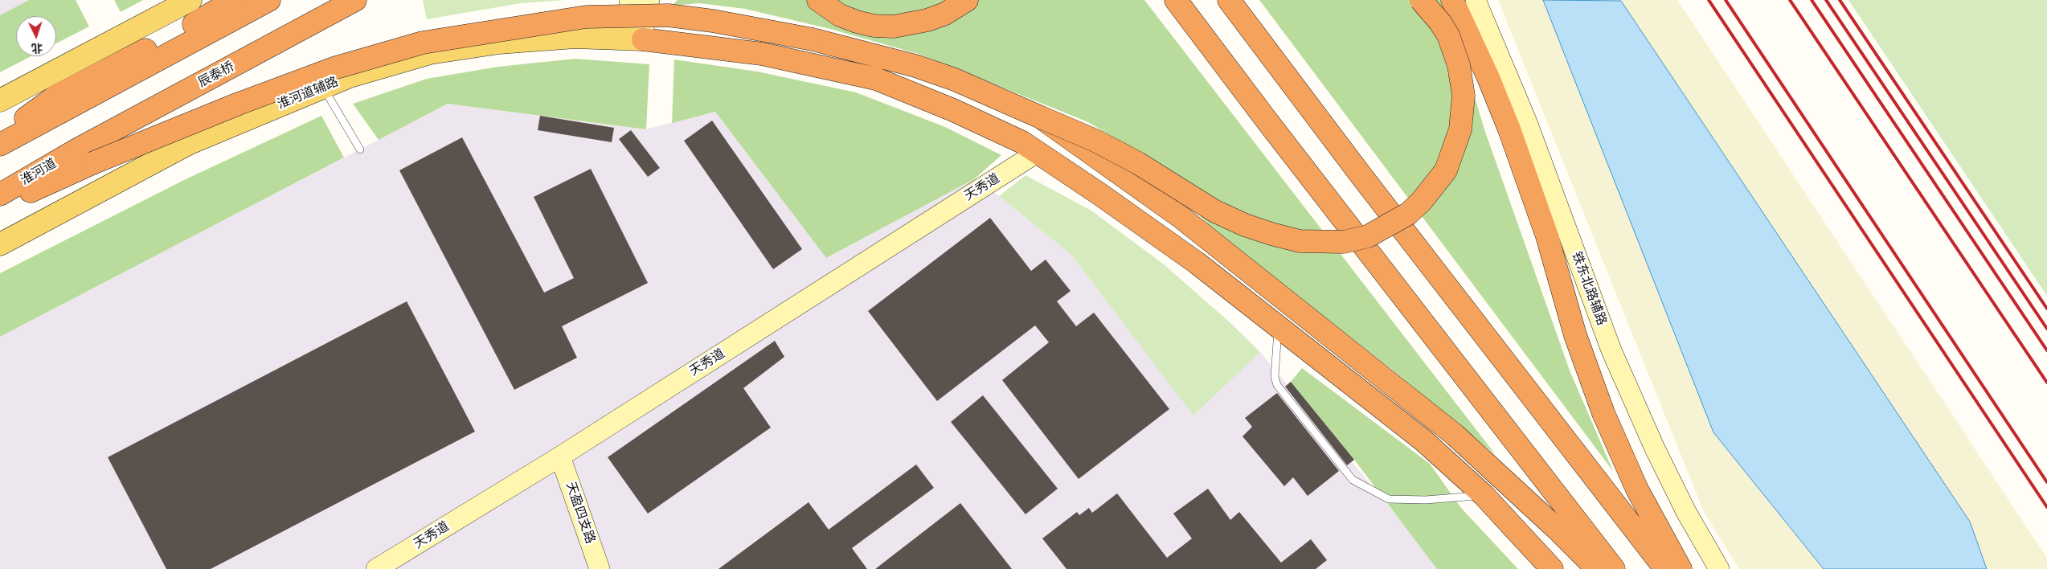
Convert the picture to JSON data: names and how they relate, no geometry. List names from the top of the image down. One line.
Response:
{"streets":{"highway":["辰泰桥","淮河道"],"main road":["淮河道辅路"],"street":["天秀道","铁东北路辅路","天盈四支路"]},"crossings":[["辰泰桥","淮河道"],["天秀道","天盈四支路"]],"north":"bottom"}
